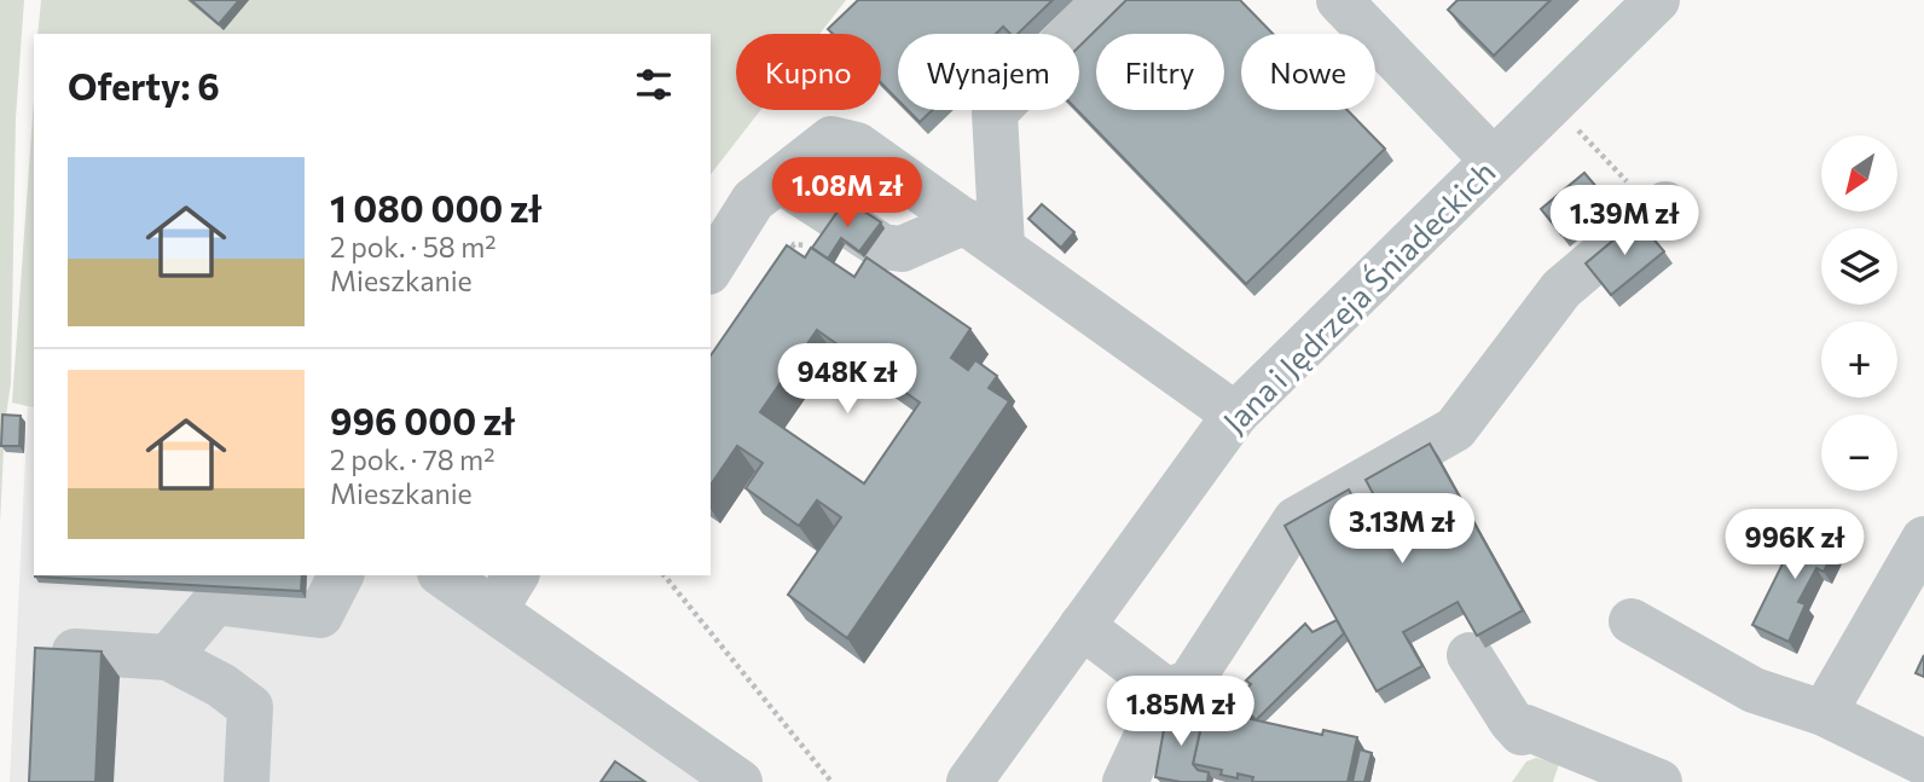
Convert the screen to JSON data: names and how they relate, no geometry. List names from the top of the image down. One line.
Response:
{"streets":{"street":["Jana i Jędrzeja Śniadeckich"]},"north":"bottom left","page":{"chip":["Kupno","Wynajem","Filtry","Nowe"],"heading":"Oferty: 6","map_buttons":["+","−"],"list":[{"name":"1 080 000 zł","note":"2 pok. · 58 m² · Mieszkanie"},{"name":"996 000 zł","note":"2 pok. · 78 m² · Mieszkanie"}],"price":["1.08M zł","1.39M zł","948K zł","3.13M zł","996K zł","1.85M zł"]}}
